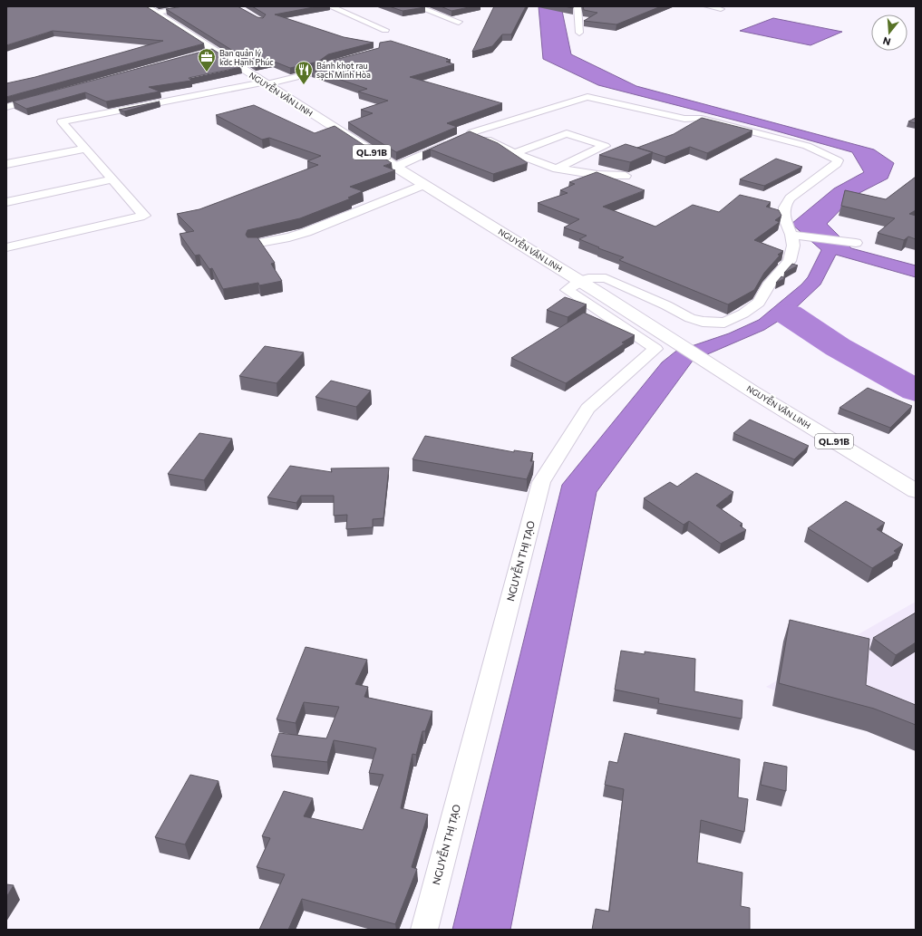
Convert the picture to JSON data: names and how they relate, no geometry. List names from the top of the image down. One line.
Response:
{"streets":{"highway":["NGUYỄN VĂN LINH","QL.91B"],"street":["NGUYỄN THỊ TẠO"]},"crossings":[["NGUYỄN VĂN LINH","NGUYỄN THỊ TẠO"]],"places":{"office":["Ban quản lý kdc Hạnh Phúc"],"restaurant":["Bánh khọt rau sạch Minh Hòa"]},"north":"bottom"}
